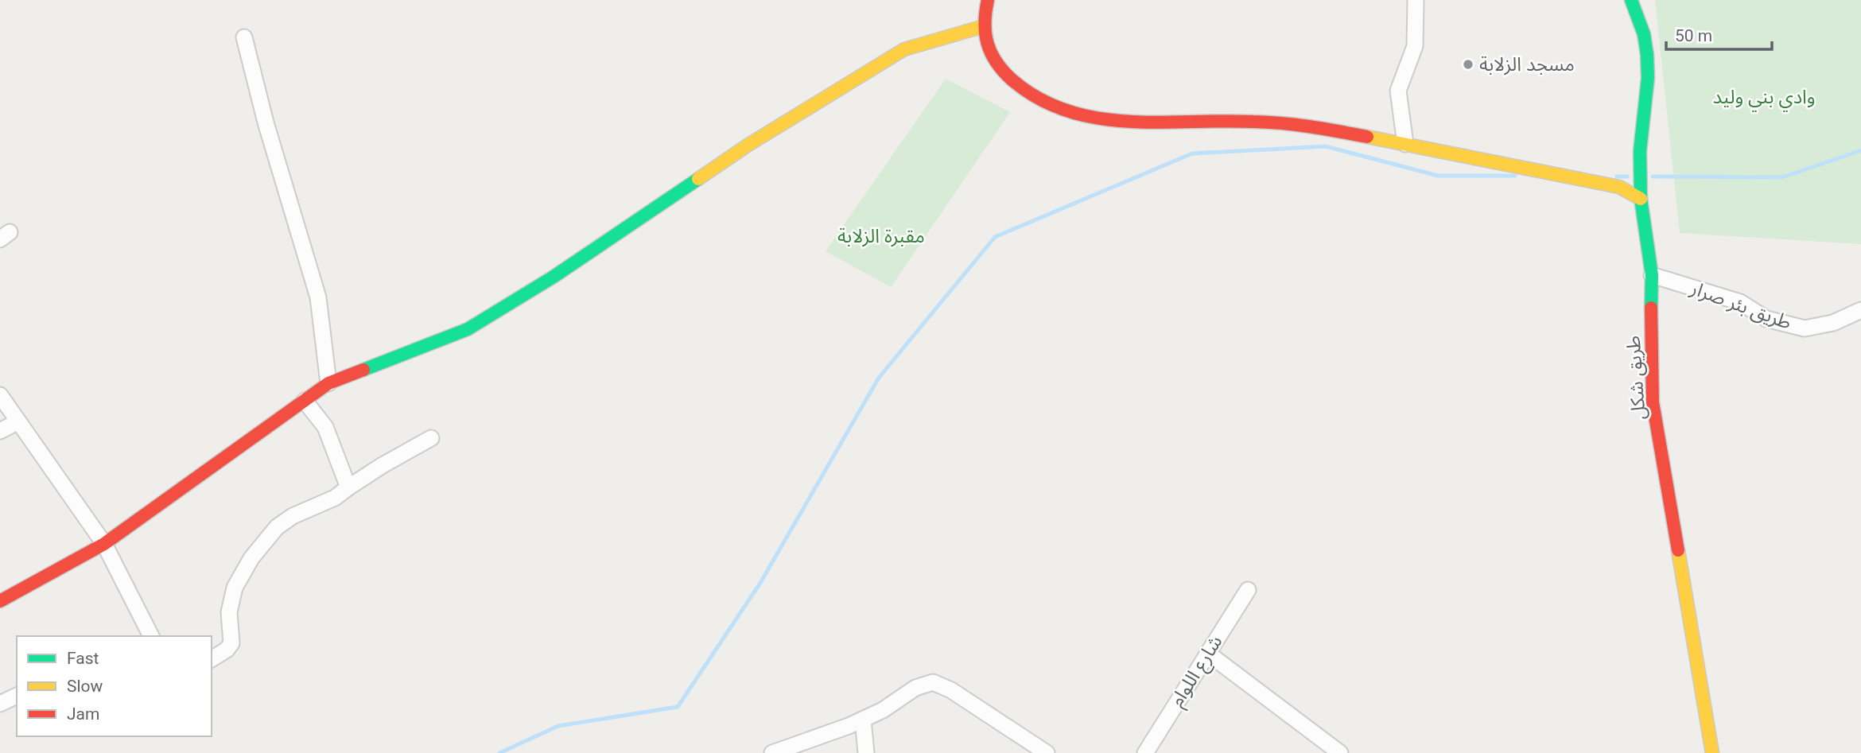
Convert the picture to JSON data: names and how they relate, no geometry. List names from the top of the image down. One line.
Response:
{"streets":{"street":["طريق بئر صرار","طريق شكل","شارع اللوام"]},"crossings":[["طريق بئر صرار","طريق شكل"]],"parks":["وادي بني وليد","مقبرة الزلابة"],"places":["مسجد الزلابة"],"legend":["Fast","Slow","Jam"],"scale_bar":"50 m"}
